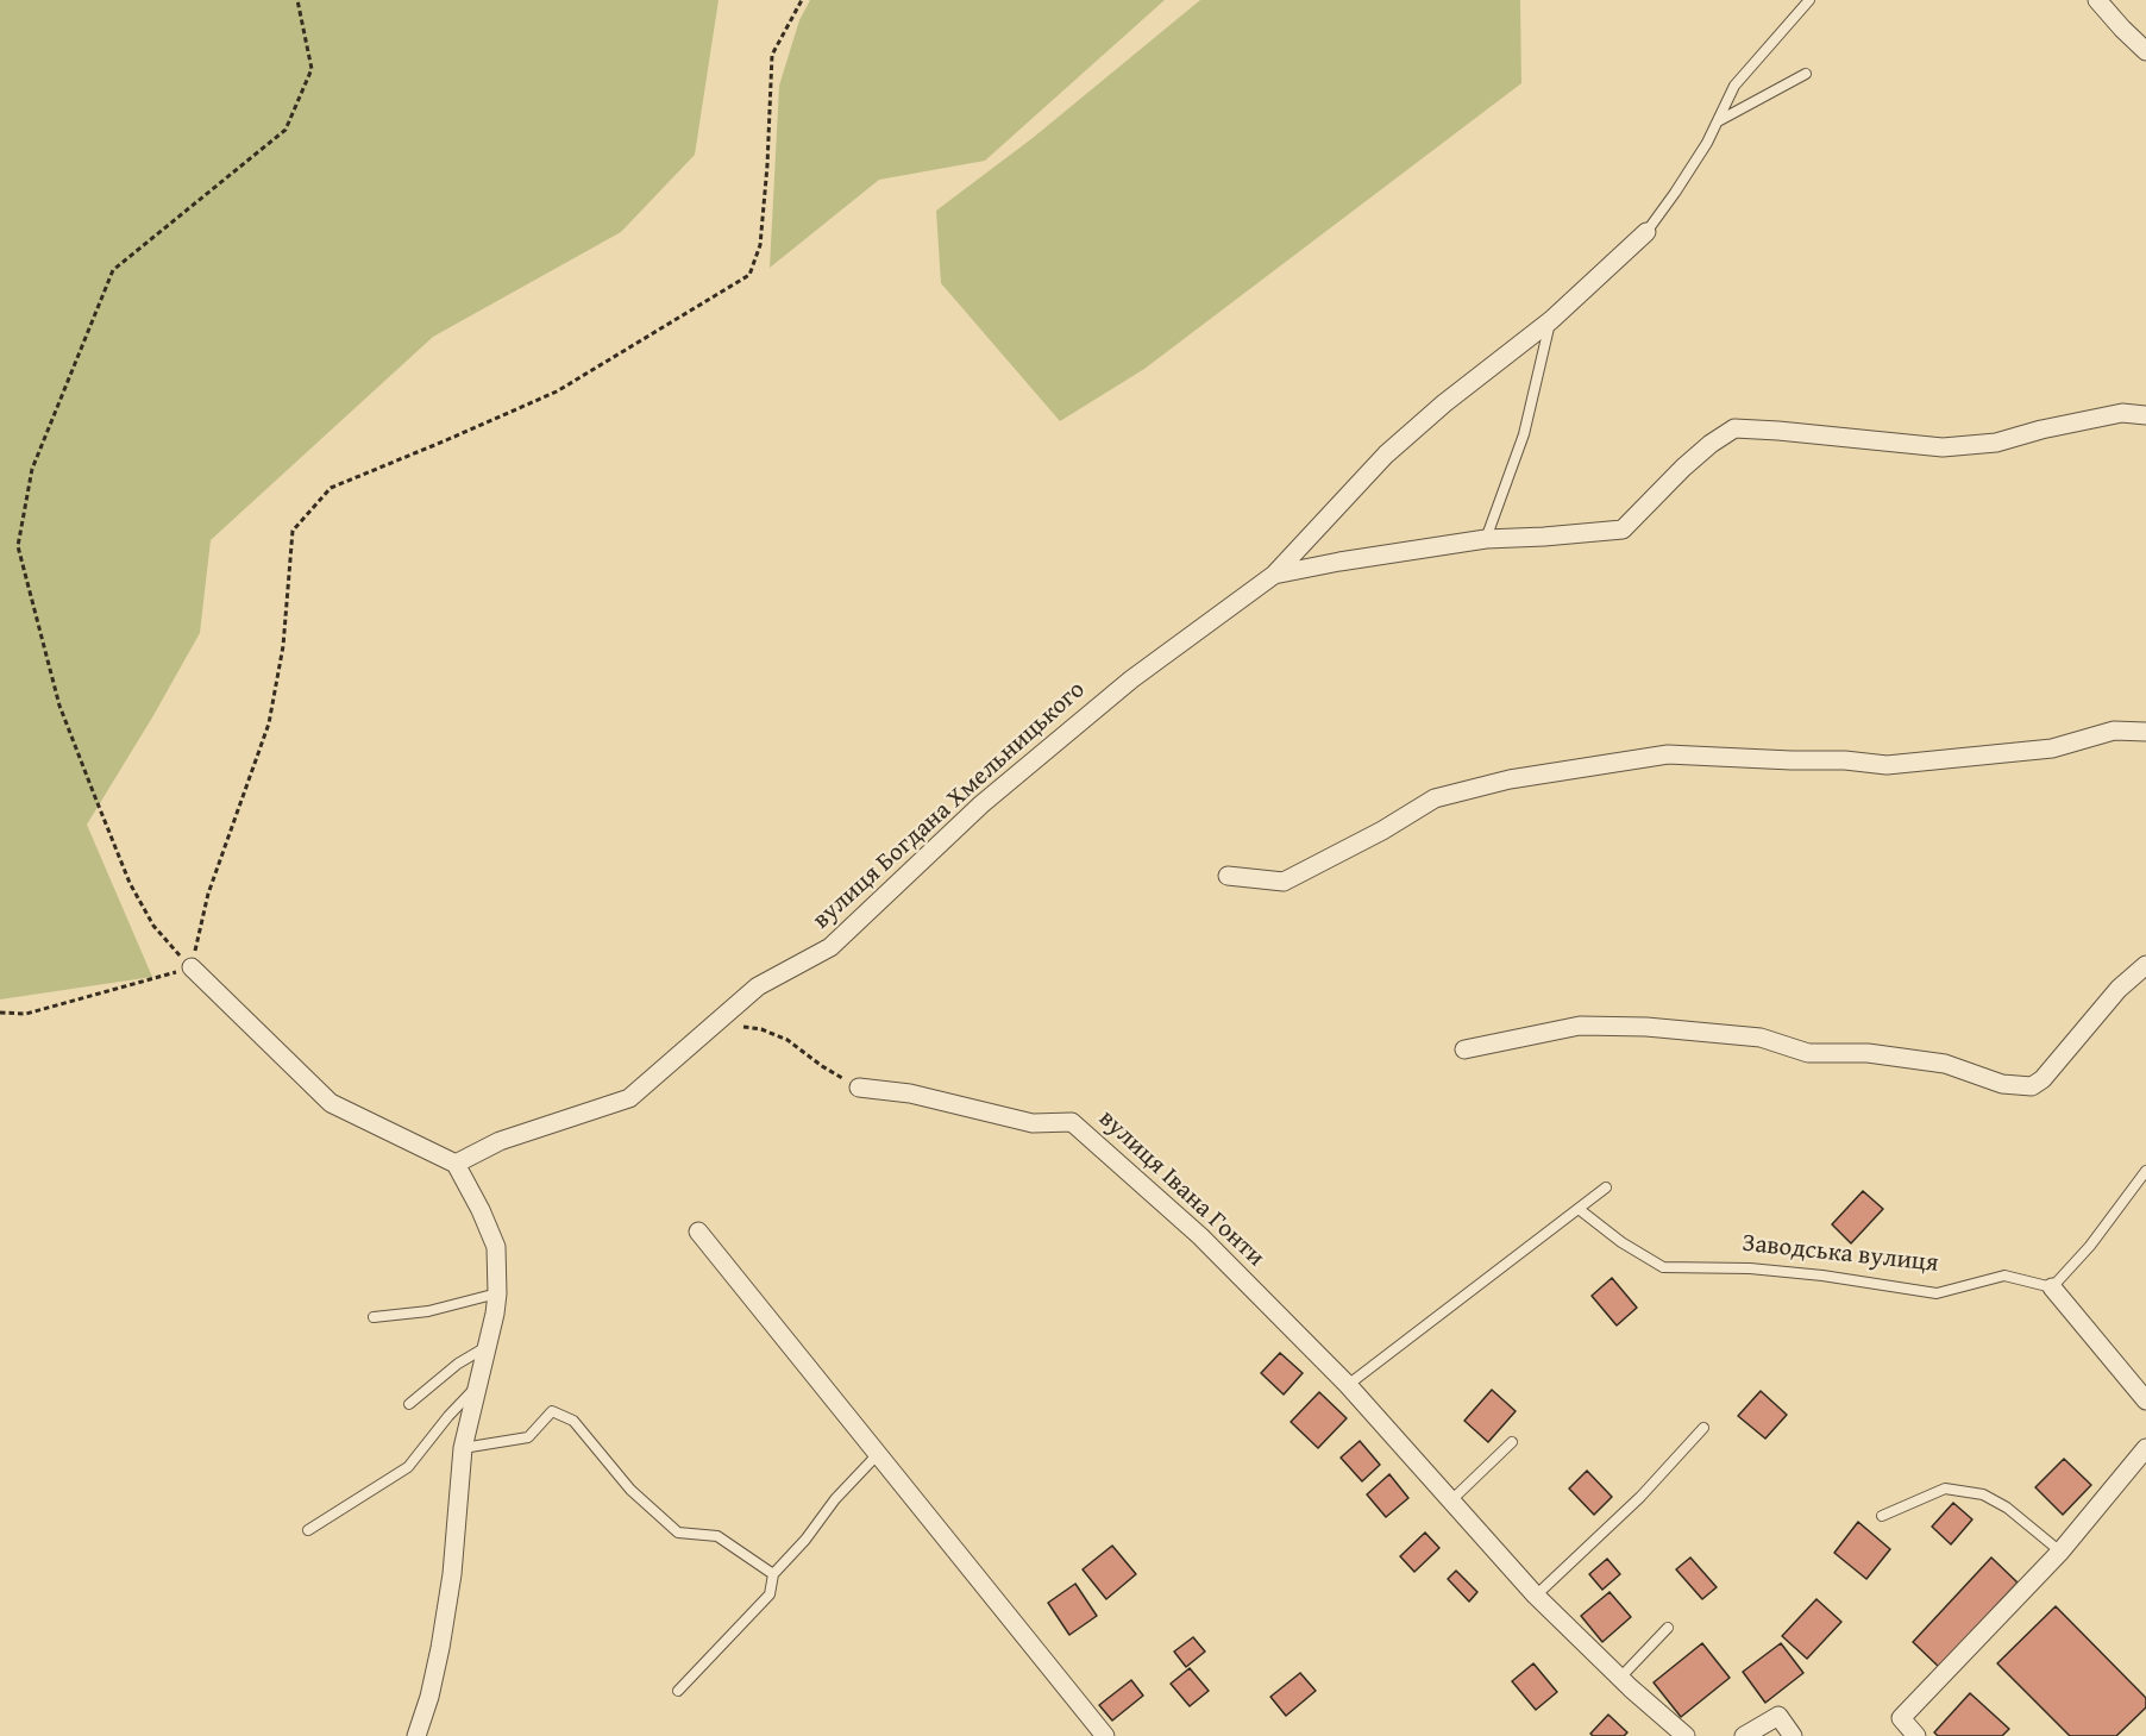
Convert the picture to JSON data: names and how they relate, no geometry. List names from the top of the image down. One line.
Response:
{"streets":{"street":["вулиця Богдана Хмельницького","вулиця Івана Гонти"],"lane":["Заводська вулиця"]}}
